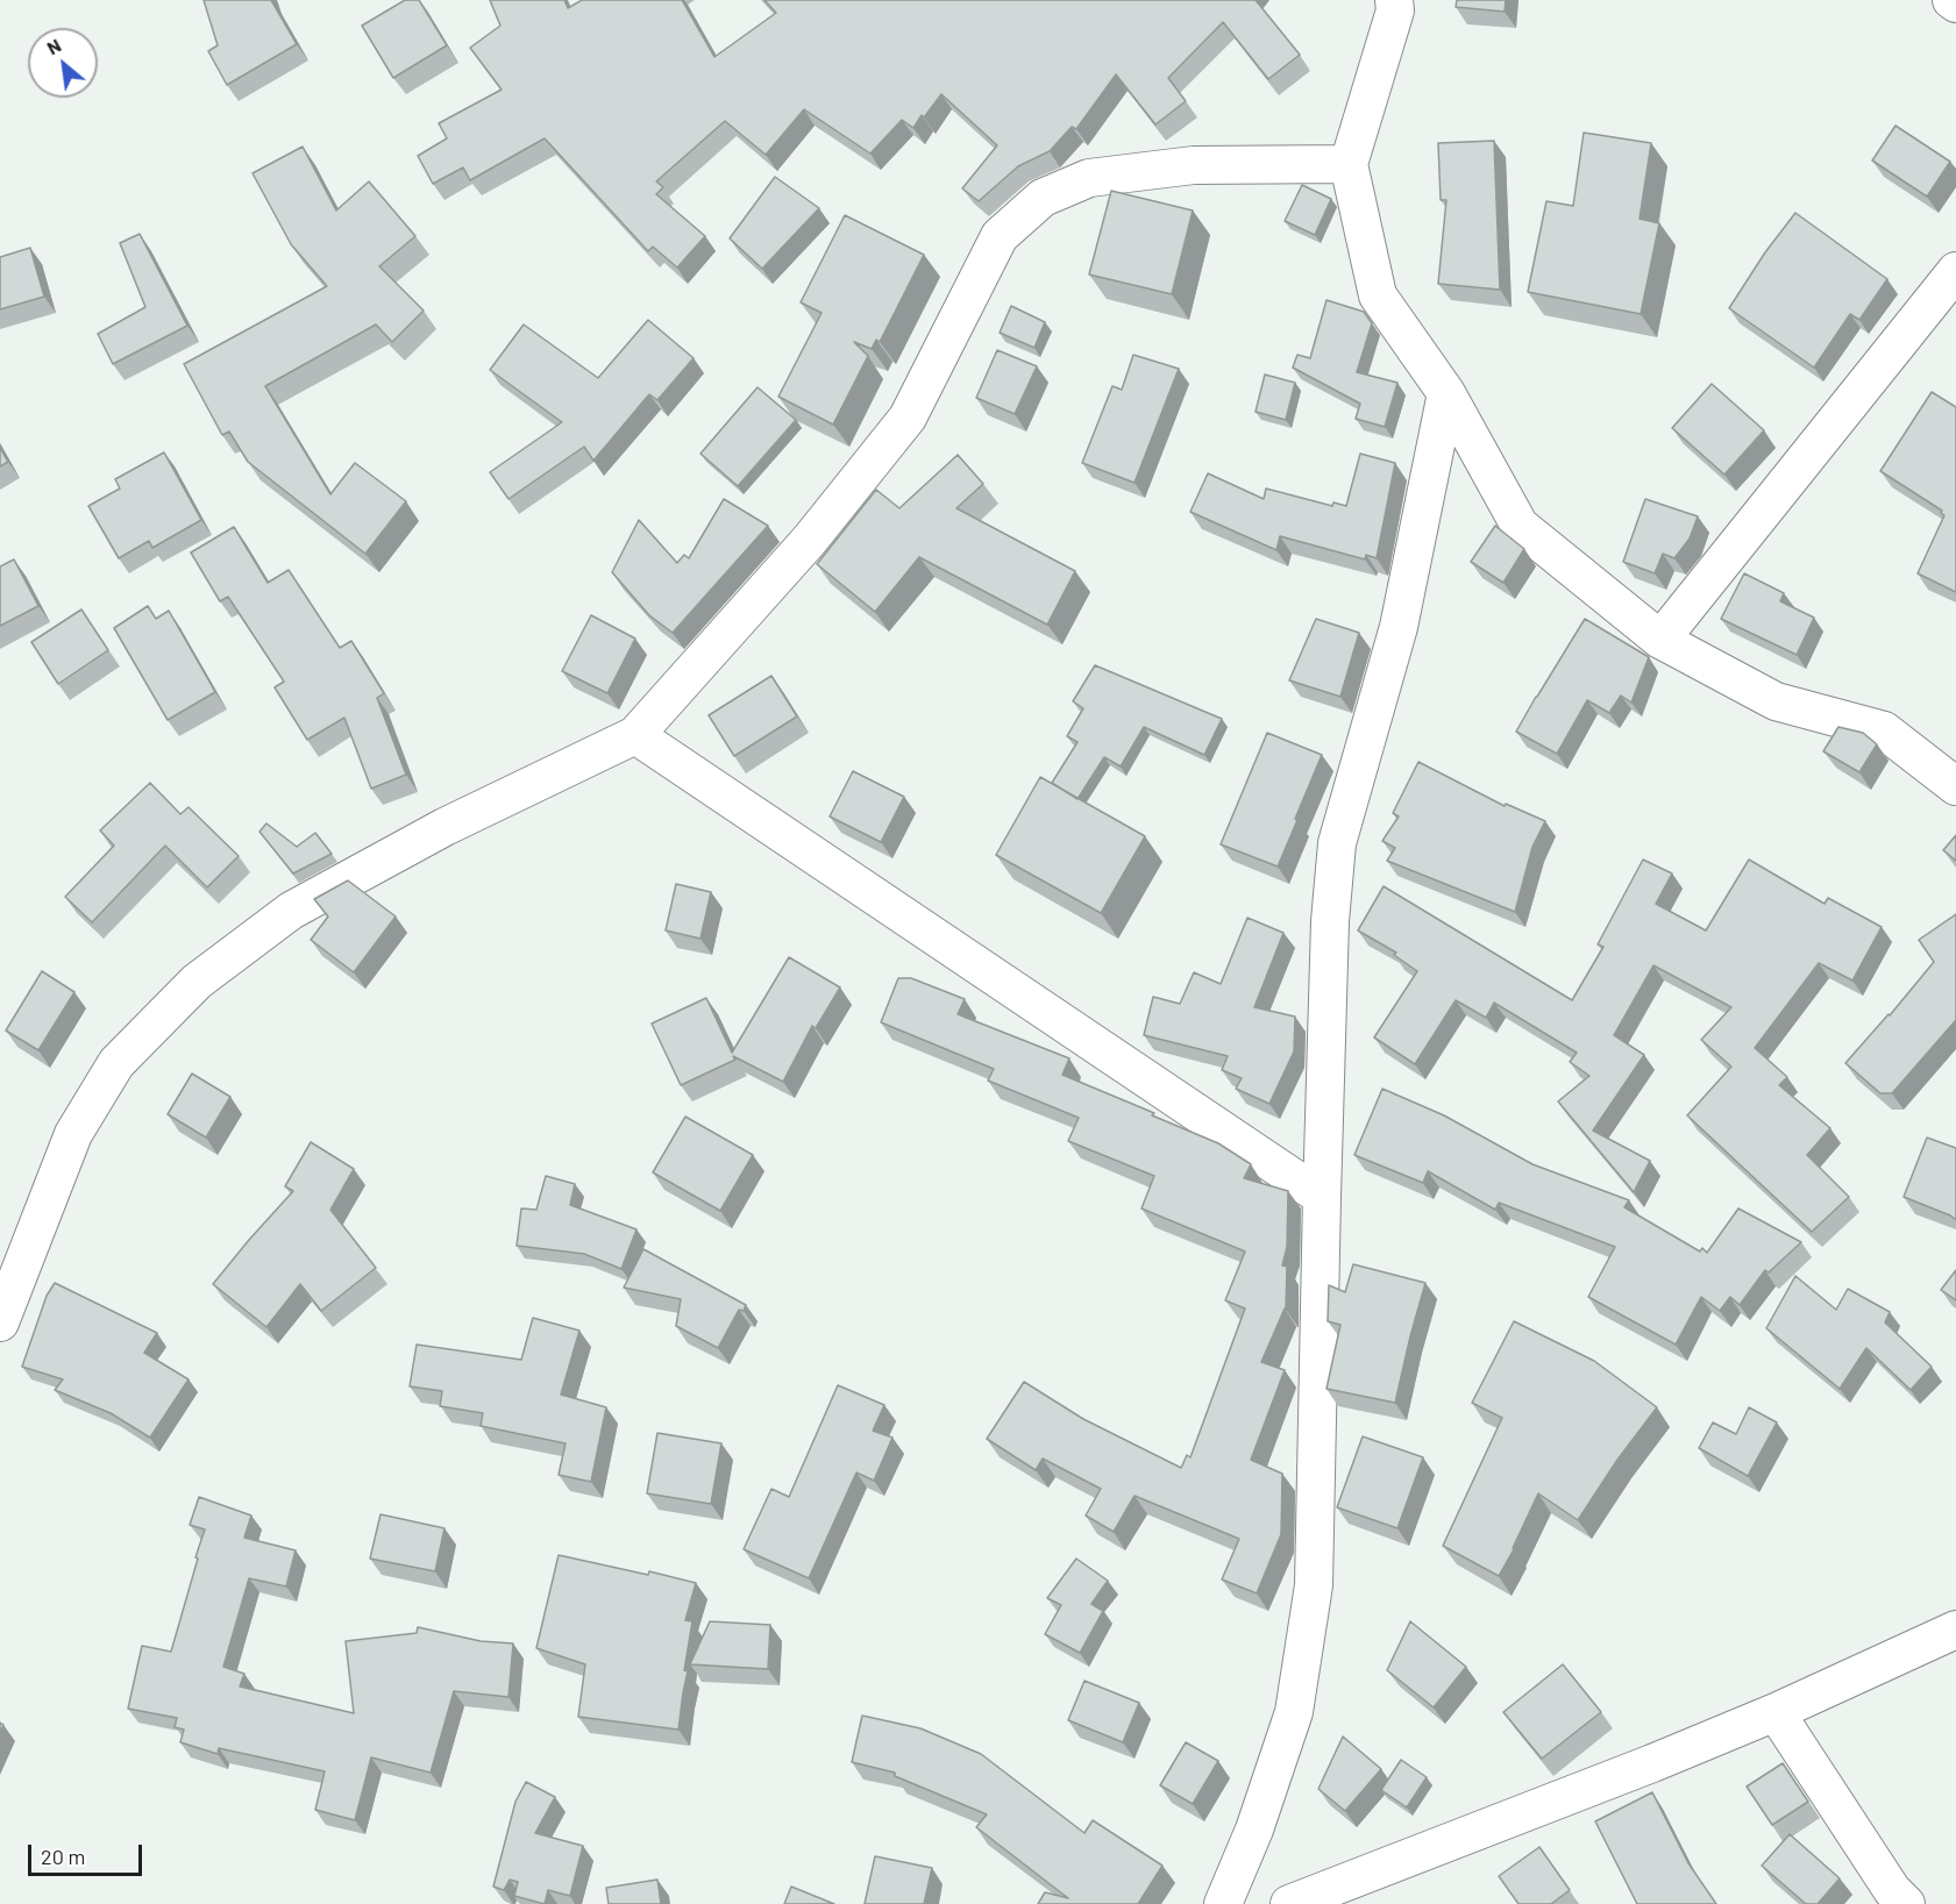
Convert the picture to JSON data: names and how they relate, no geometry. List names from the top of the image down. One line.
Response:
{"scale_bar":"20 m","north":"top left"}
